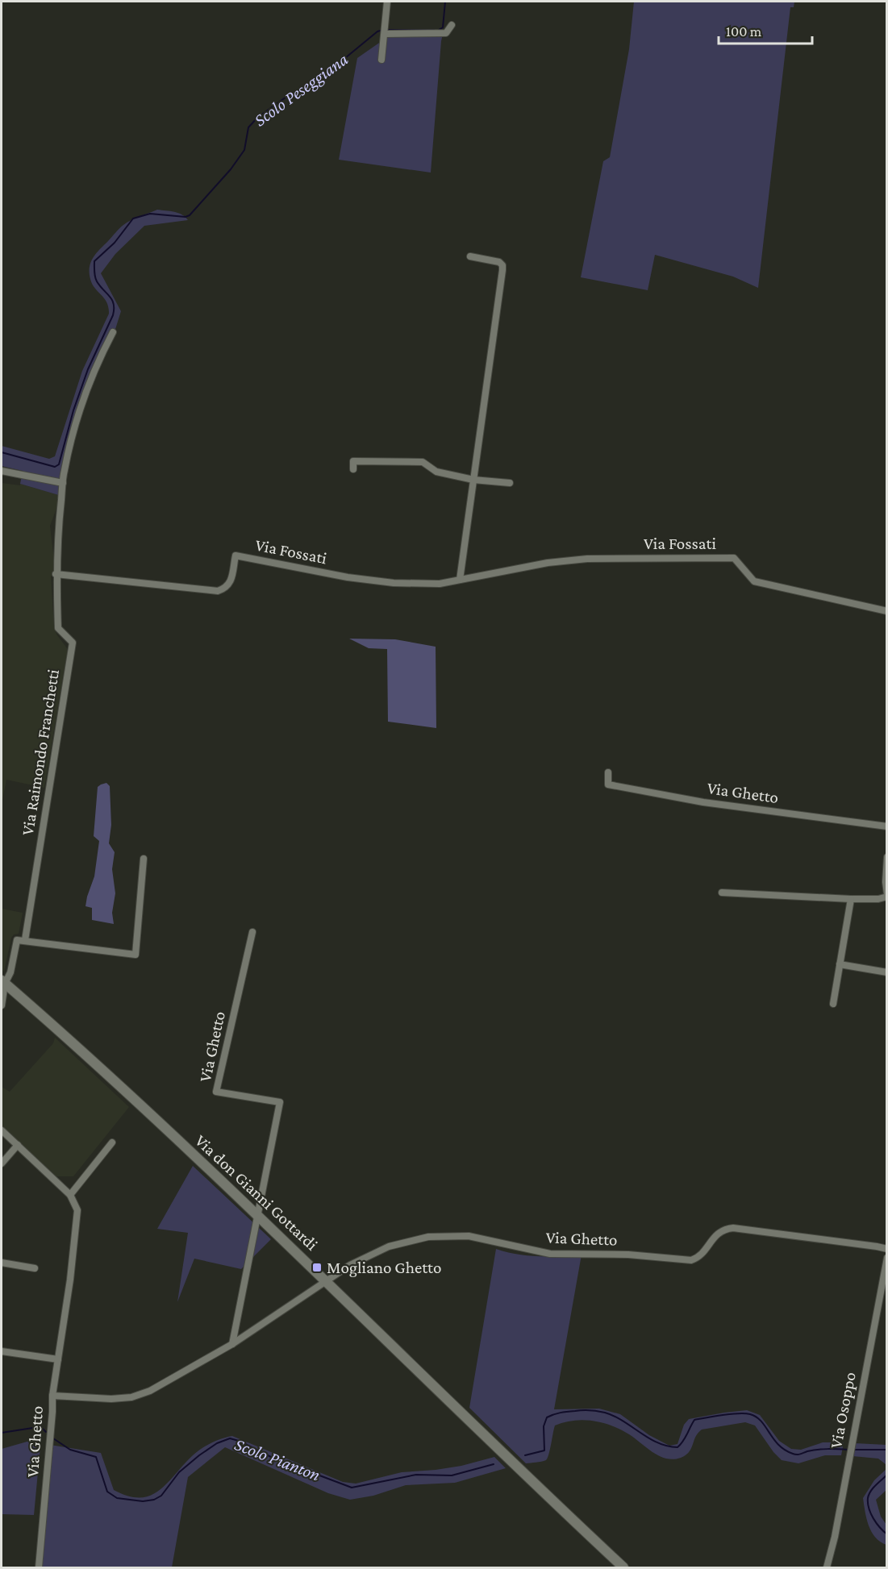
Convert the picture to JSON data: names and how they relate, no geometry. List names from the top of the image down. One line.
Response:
{"streets":{"main road":["Via don Gianni Gottardi"],"street":["Via Fossati","Via Raimondo Franchetti","Via Ghetto","Via Osoppo"]},"crossings":[["Via Fossati","Via Raimondo Franchetti"],["Via Raimondo Franchetti","Via don Gianni Gottardi"],["Via Ghetto","Via don Gianni Gottardi"]],"water":["Scolo Peseggiana","Scolo Pianton"],"places":{"transit":["Mogliano Ghetto"]},"scale_bar":"100 m"}
